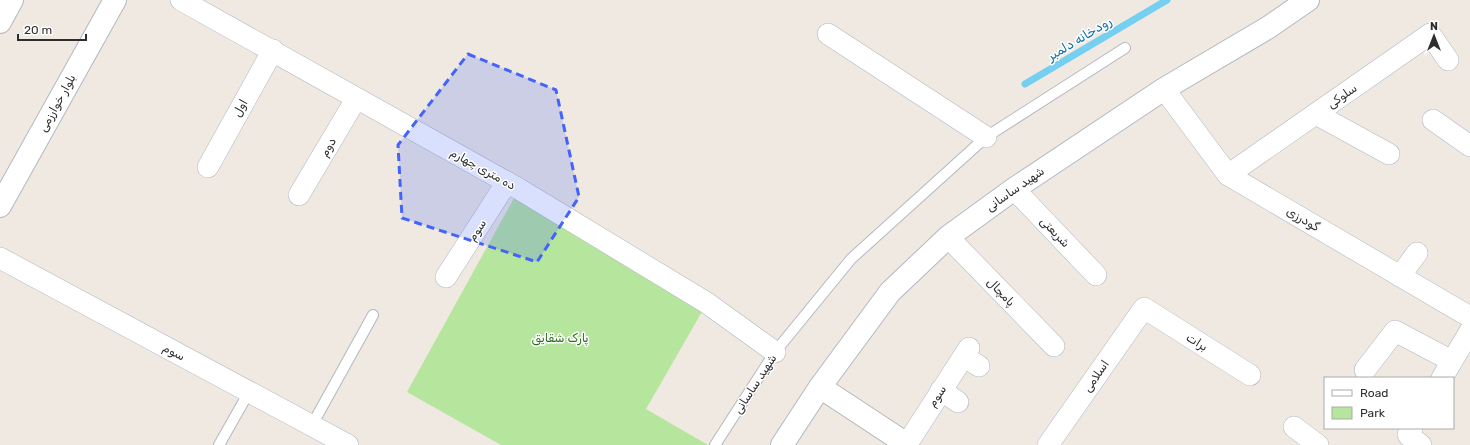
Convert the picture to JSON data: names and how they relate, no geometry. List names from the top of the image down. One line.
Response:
{"streets":{"street":["سلوکی","بلوار خوارزمی","اول","دوم","ده متری چهارم","شهید ساسانی","گودرزی","سوم","شریعتی","پامچال","برات","اسلامی"]},"crossings":[["سلوکی","گودرزی"],["اول","ده متری چهارم"],["دوم","ده متری چهارم"],["ده متری چهارم","شهید ساسانی"],["ده متری چهارم","سوم"],["شهید ساسانی","گودرزی"],["شهید ساسانی","شریعتی"],["شهید ساسانی","پامچال"],["برات","اسلامی"]],"water":["رودخانه دلمبر"],"parks":["پارک شقایق"],"legend":["Road","Park"],"scale_bar":"20 m","north":"top"}
